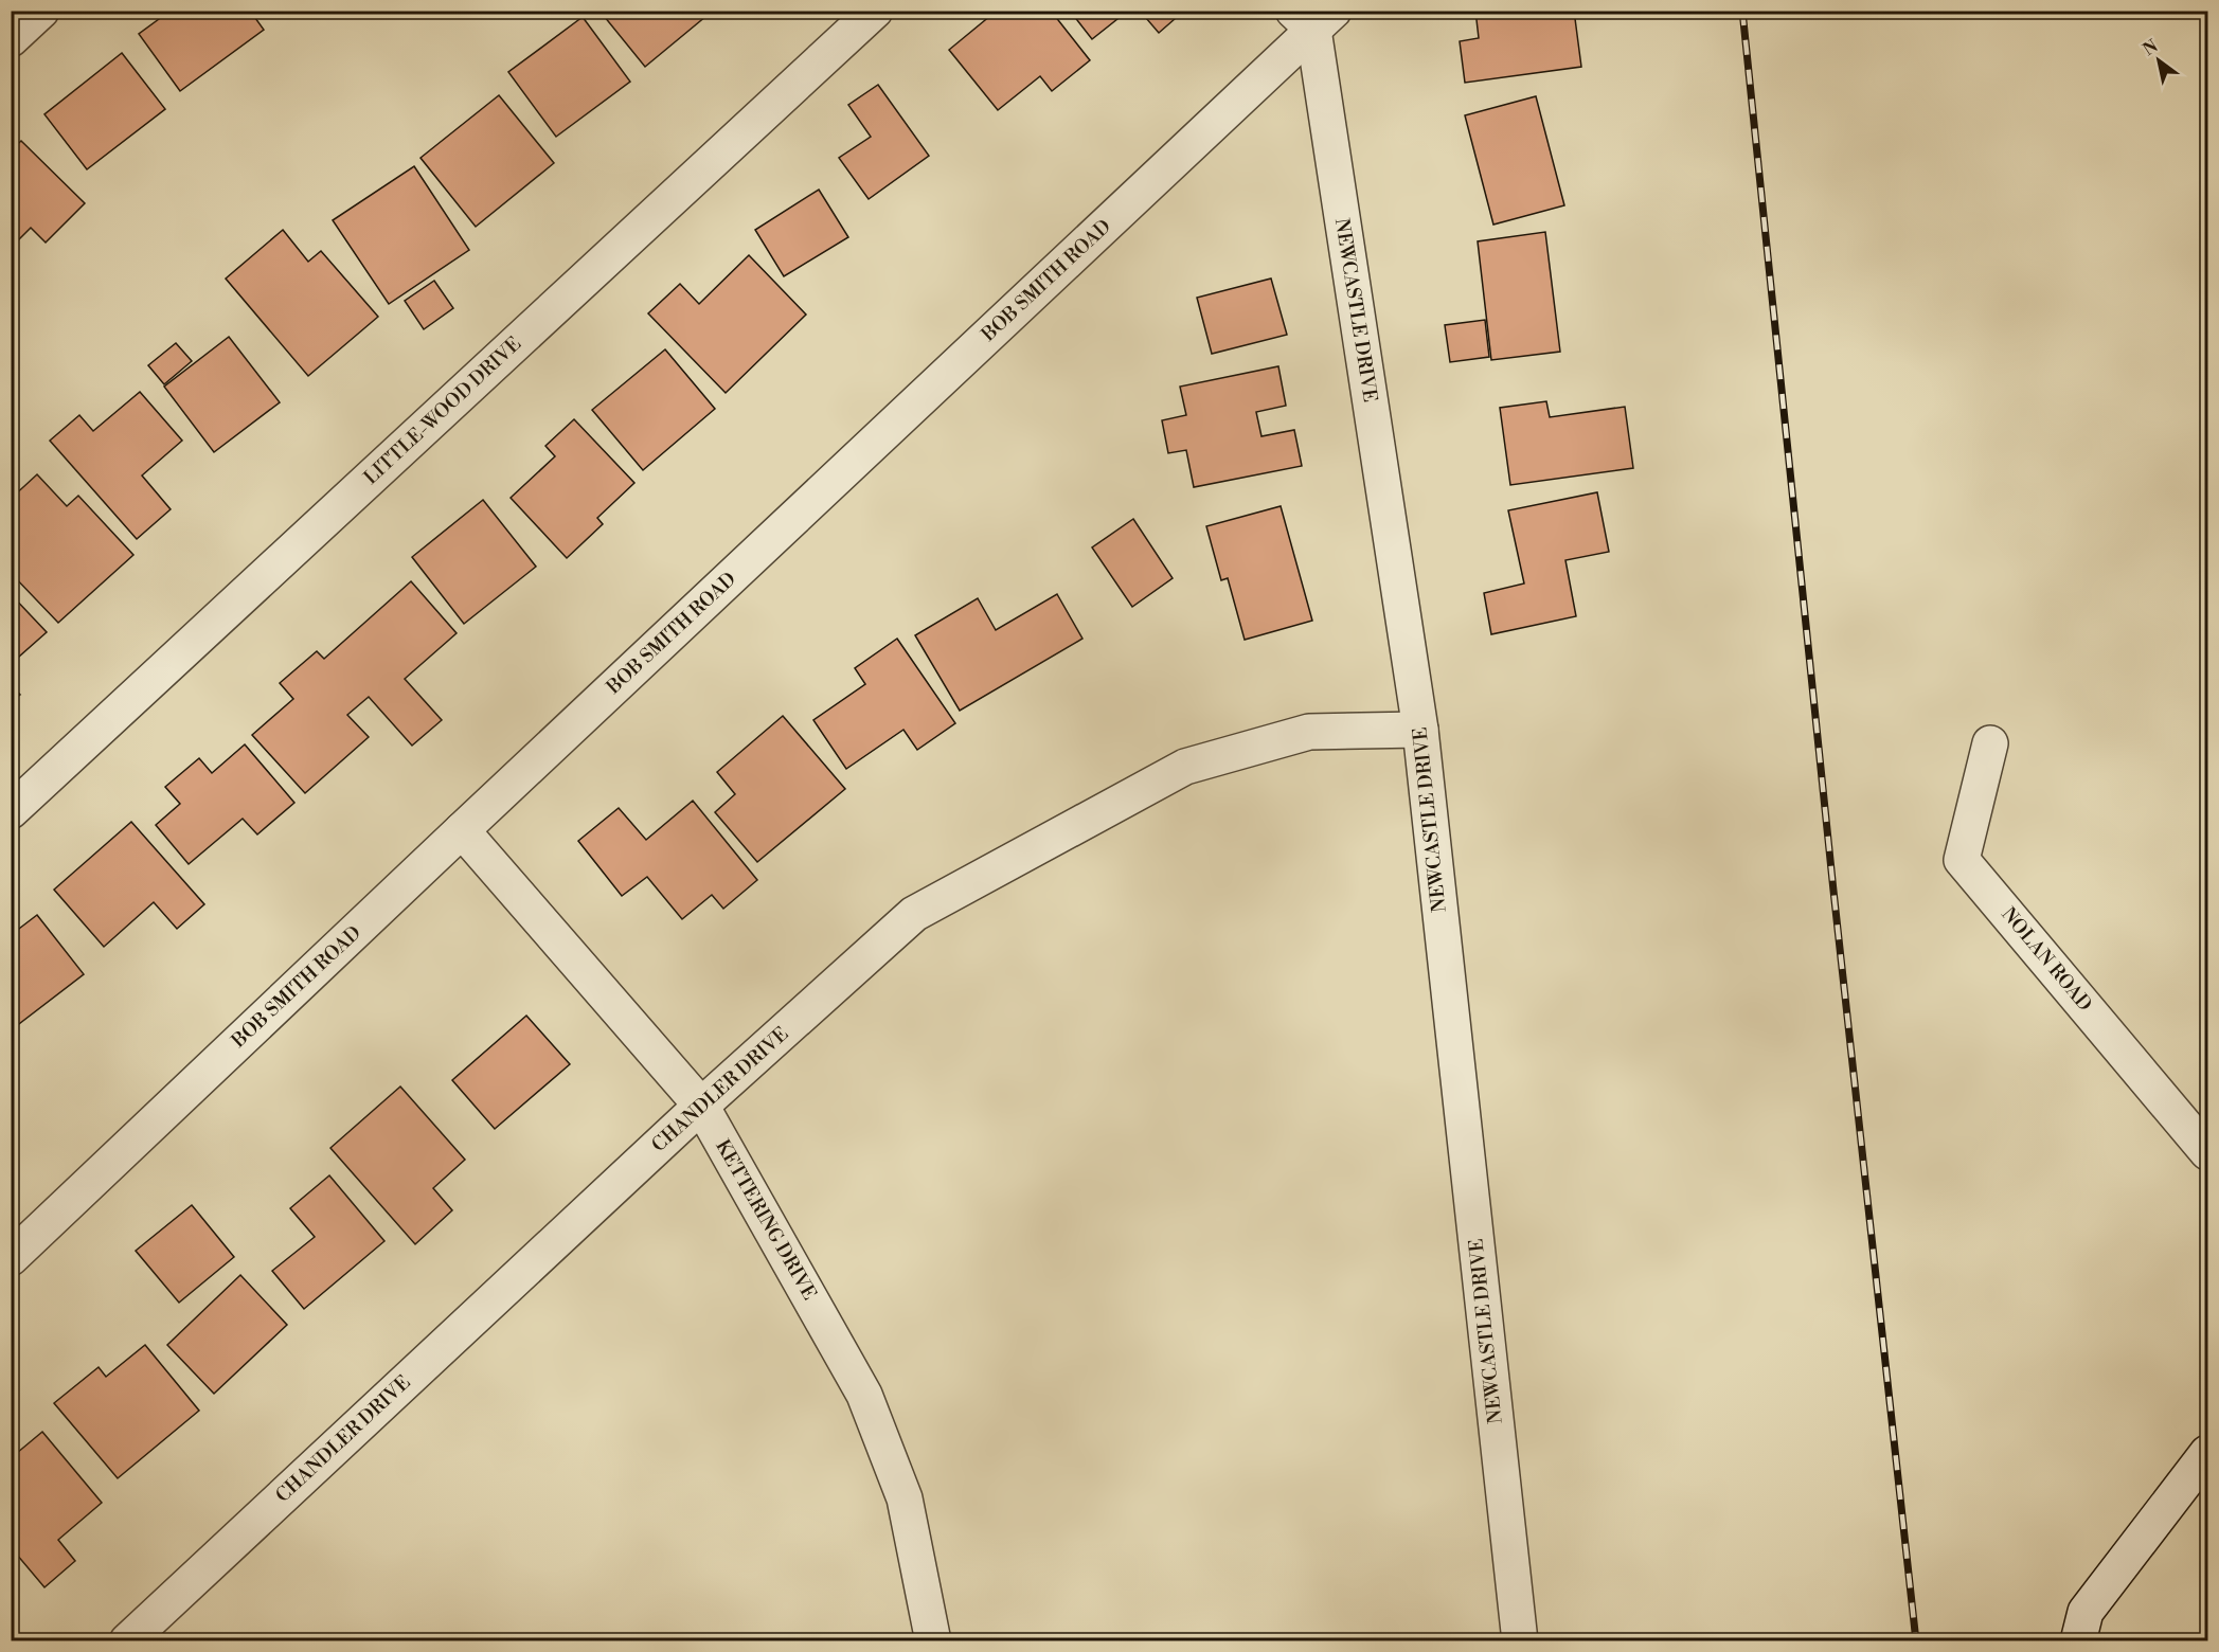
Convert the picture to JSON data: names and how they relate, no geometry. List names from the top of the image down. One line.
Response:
{"streets":{"street":["BOB SMITH ROAD","NEWCASTLE DRIVE","LITTLE-WOOD DRIVE","NOLAN ROAD","CHANDLER DRIVE","KETTERING DRIVE"]},"crossings":[["BOB SMITH ROAD","NEWCASTLE DRIVE"],["BOB SMITH ROAD","KETTERING DRIVE"],["NEWCASTLE DRIVE","CHANDLER DRIVE"],["CHANDLER DRIVE","KETTERING DRIVE"]],"north":"top left"}
